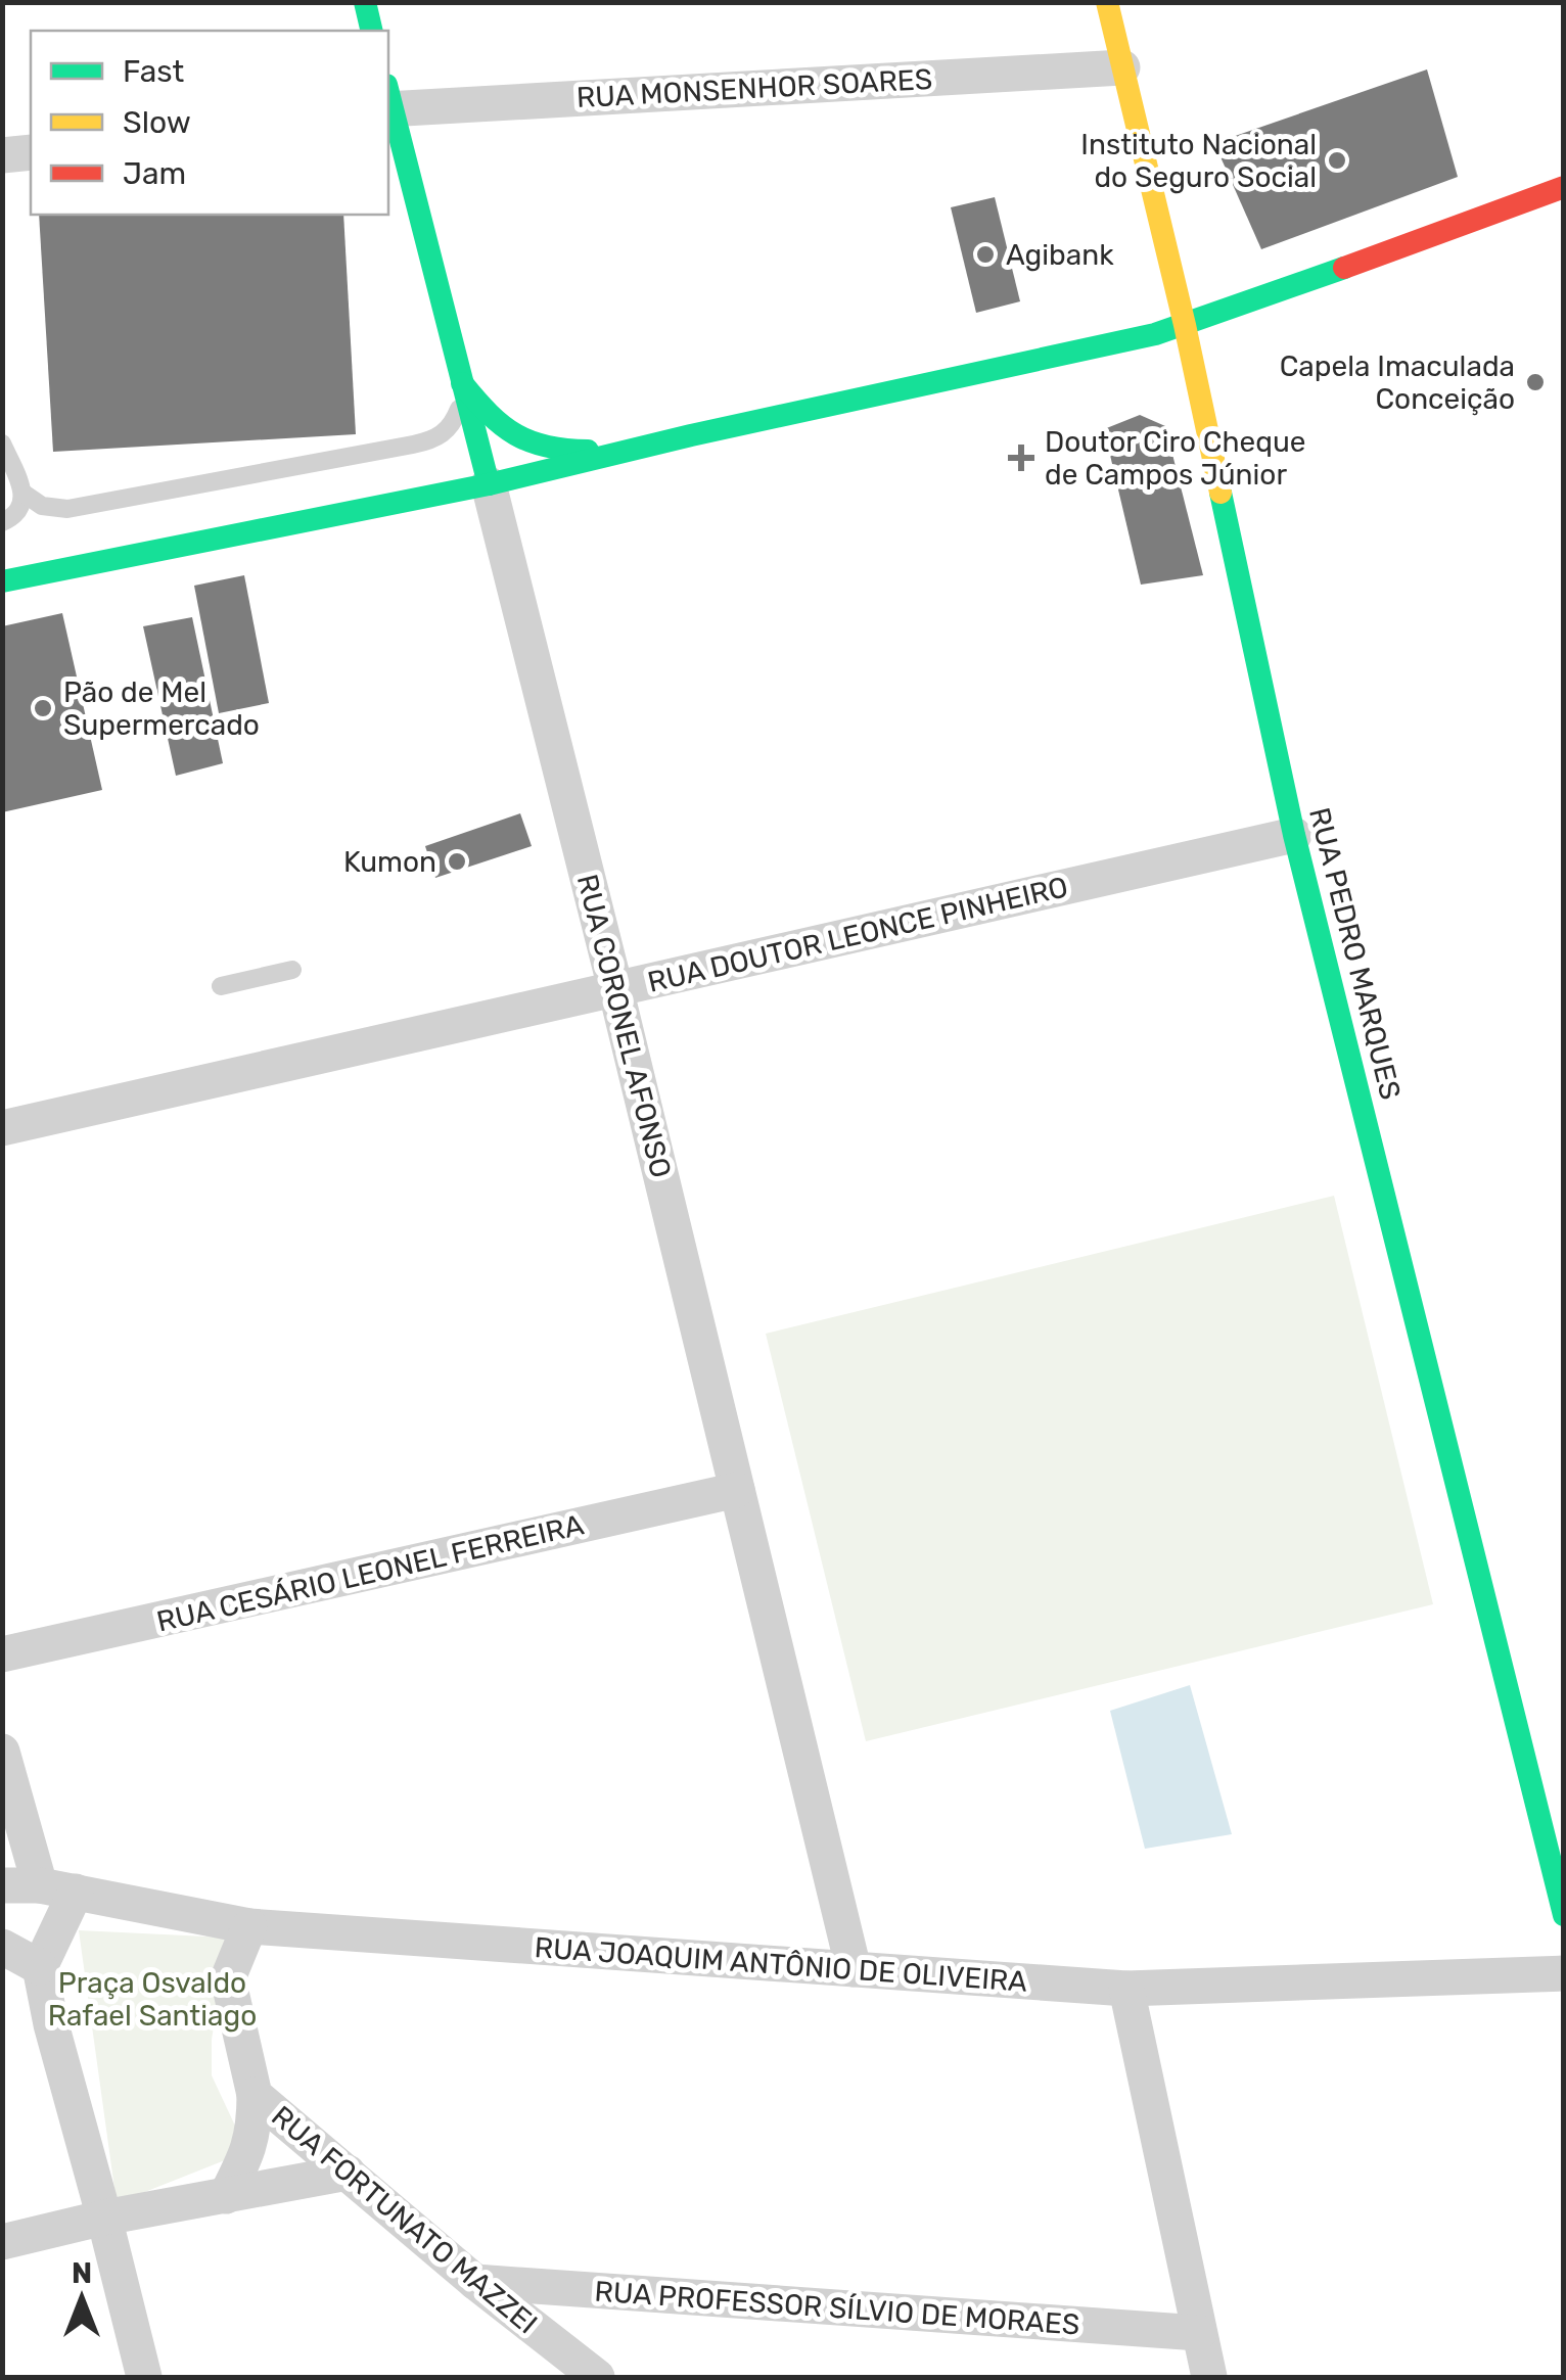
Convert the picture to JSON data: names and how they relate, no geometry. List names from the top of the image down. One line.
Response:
{"streets":{"main road":["RUA PEDRO MARQUES","RUA CORONEL AFONSO"],"street":["RUA MONSENHOR SOARES","RUA DOUTOR LEONCE PINHEIRO","RUA CESÁRIO LEONEL FERREIRA","RUA JOAQUIM ANTÔNIO DE OLIVEIRA","RUA FORTUNATO MAZZEI","RUA PROFESSOR SÍLVIO DE MORAES"]},"crossings":[["RUA MONSENHOR SOARES","RUA PEDRO MARQUES"],["RUA DOUTOR LEONCE PINHEIRO","RUA PEDRO MARQUES"],["RUA DOUTOR LEONCE PINHEIRO","RUA CORONEL AFONSO"],["RUA CORONEL AFONSO","RUA CESÁRIO LEONEL FERREIRA"],["RUA CORONEL AFONSO","RUA JOAQUIM ANTÔNIO DE OLIVEIRA"],["RUA JOAQUIM ANTÔNIO DE OLIVEIRA","RUA FORTUNATO MAZZEI"],["RUA FORTUNATO MAZZEI","RUA PROFESSOR SÍLVIO DE MORAES"]],"parks":["Praça Osvaldo Rafael Santiago"],"places":{"other":["Instituto Nacional do Seguro Social","Agibank","Capela Imaculada Conceição","Pão de Mel Supermercado","Kumon"],"health":["Doutor Ciro Cheque de Campos Júnior"]},"legend":["Fast","Slow","Jam"],"north":"top"}
